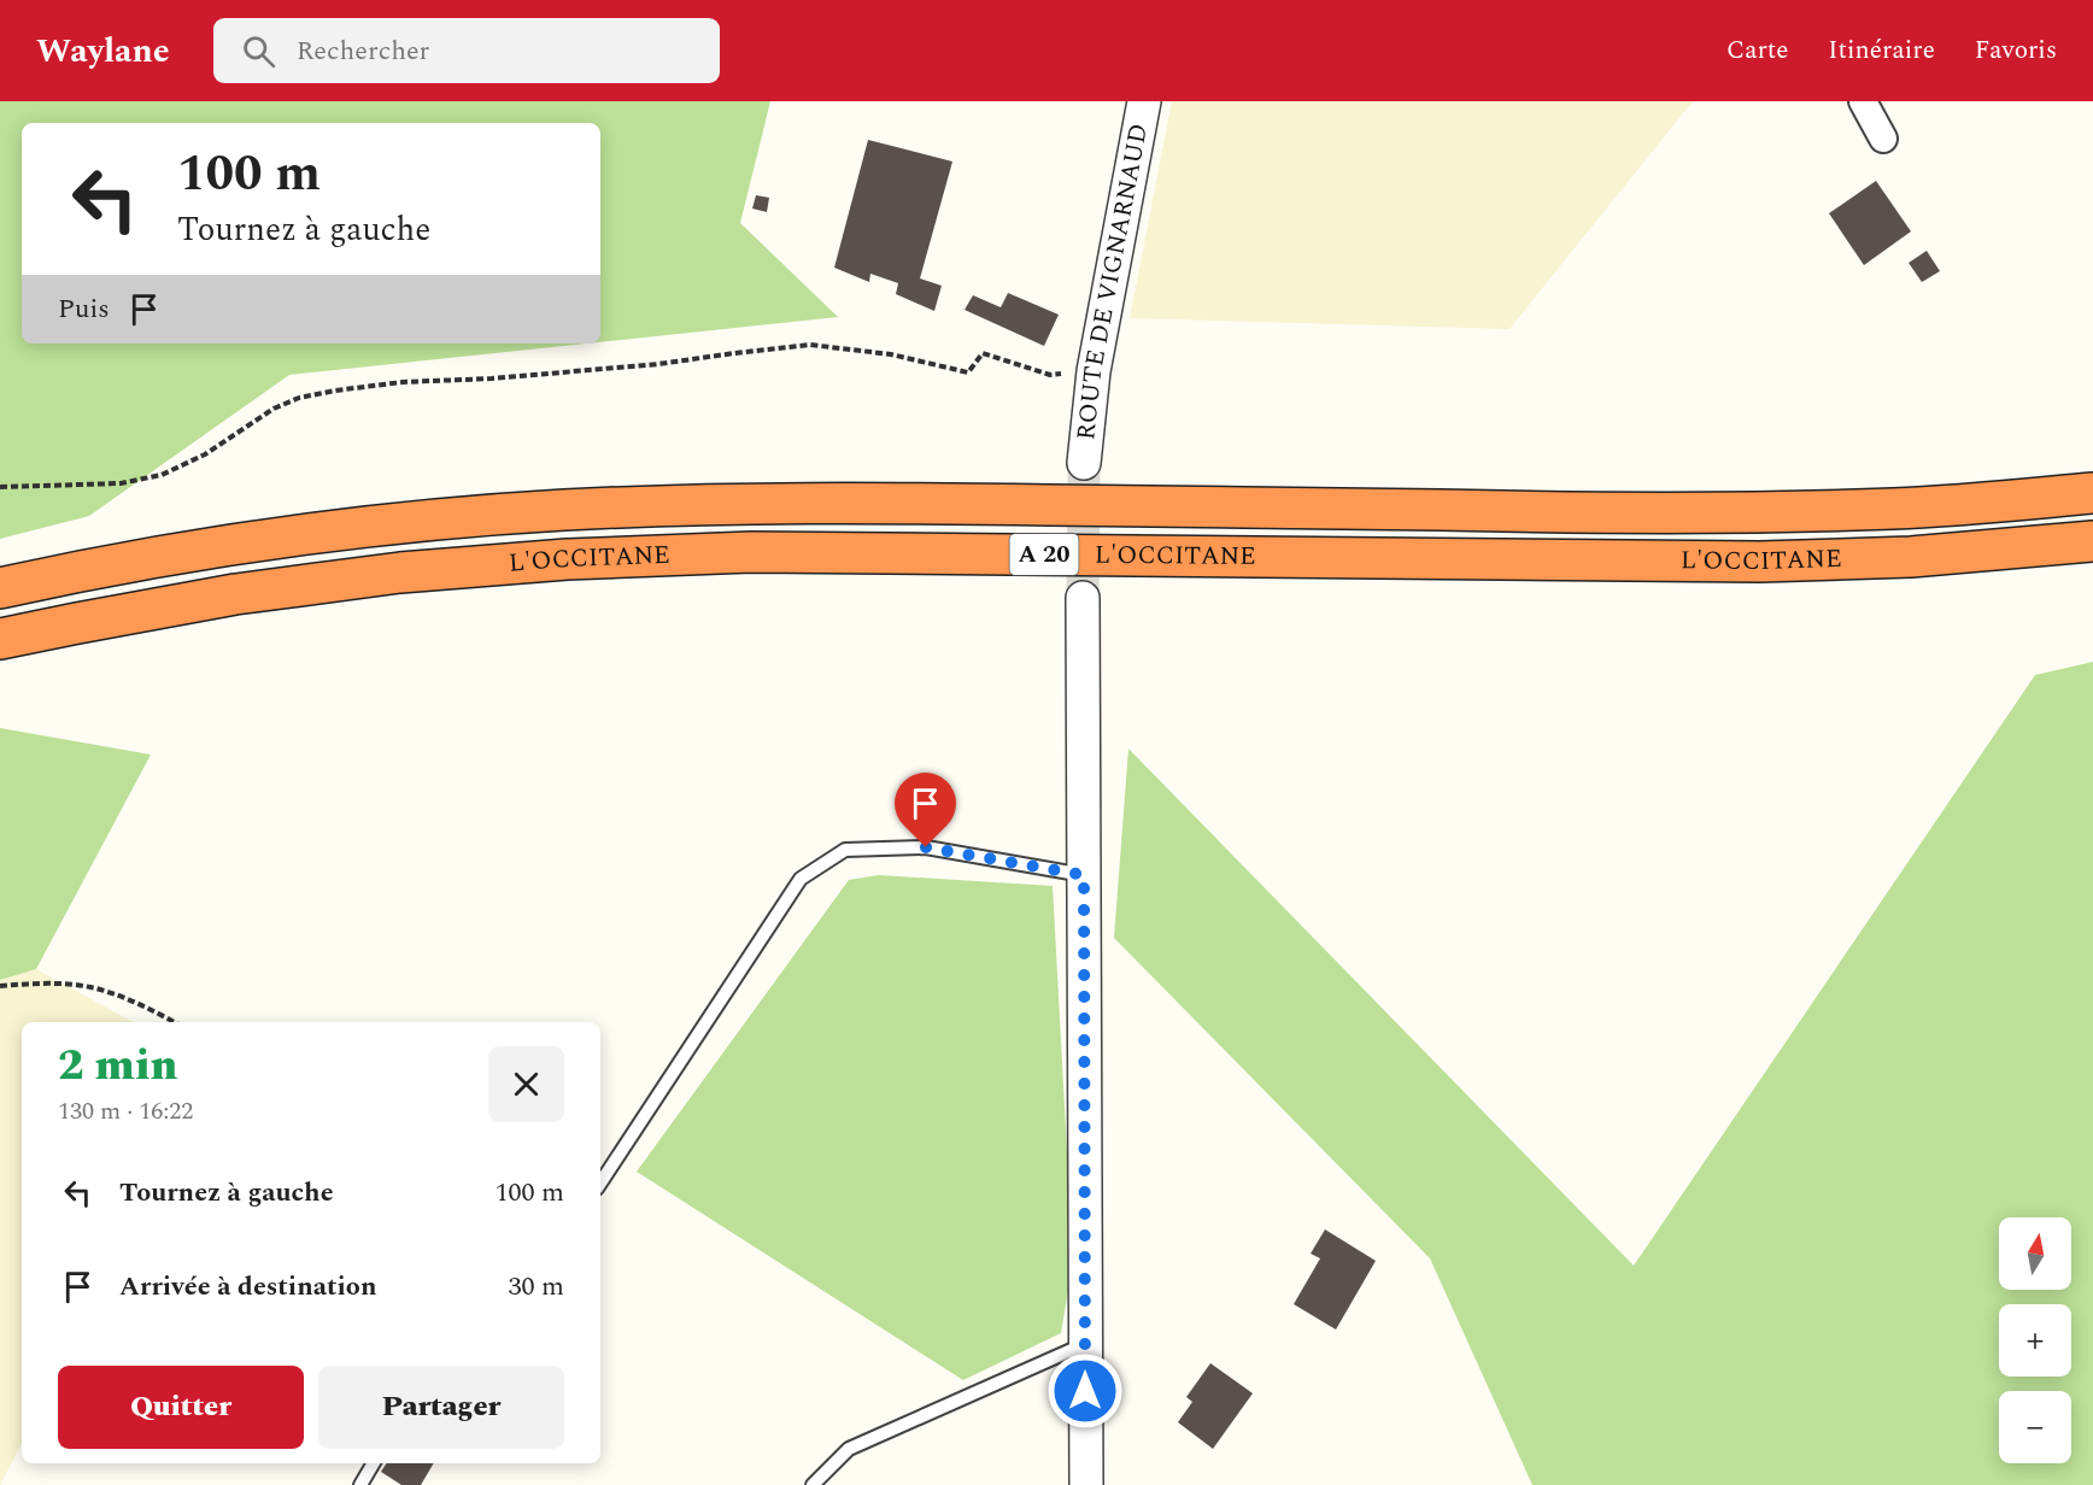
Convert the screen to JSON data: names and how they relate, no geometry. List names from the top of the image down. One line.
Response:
{"streets":{"highway":["A 20","L'OCCITANE"],"street":["ROUTE DE VIGNARNAUD"]},"north":"top","page":{"header":"Waylane","search":"Rechercher","nav":["Carte","Itinéraire","Favoris"],"turn":["100 m","Tournez à gauche"],"then":"Puis","heading":["2 min","130 m · 16:22"],"list":[{"name":"Tournez à gauche","value":"100 m"},{"name":"Arrivée à destination","value":"30 m"}],"map_buttons":["+","−"],"buttons":["Quitter","Partager"]}}
